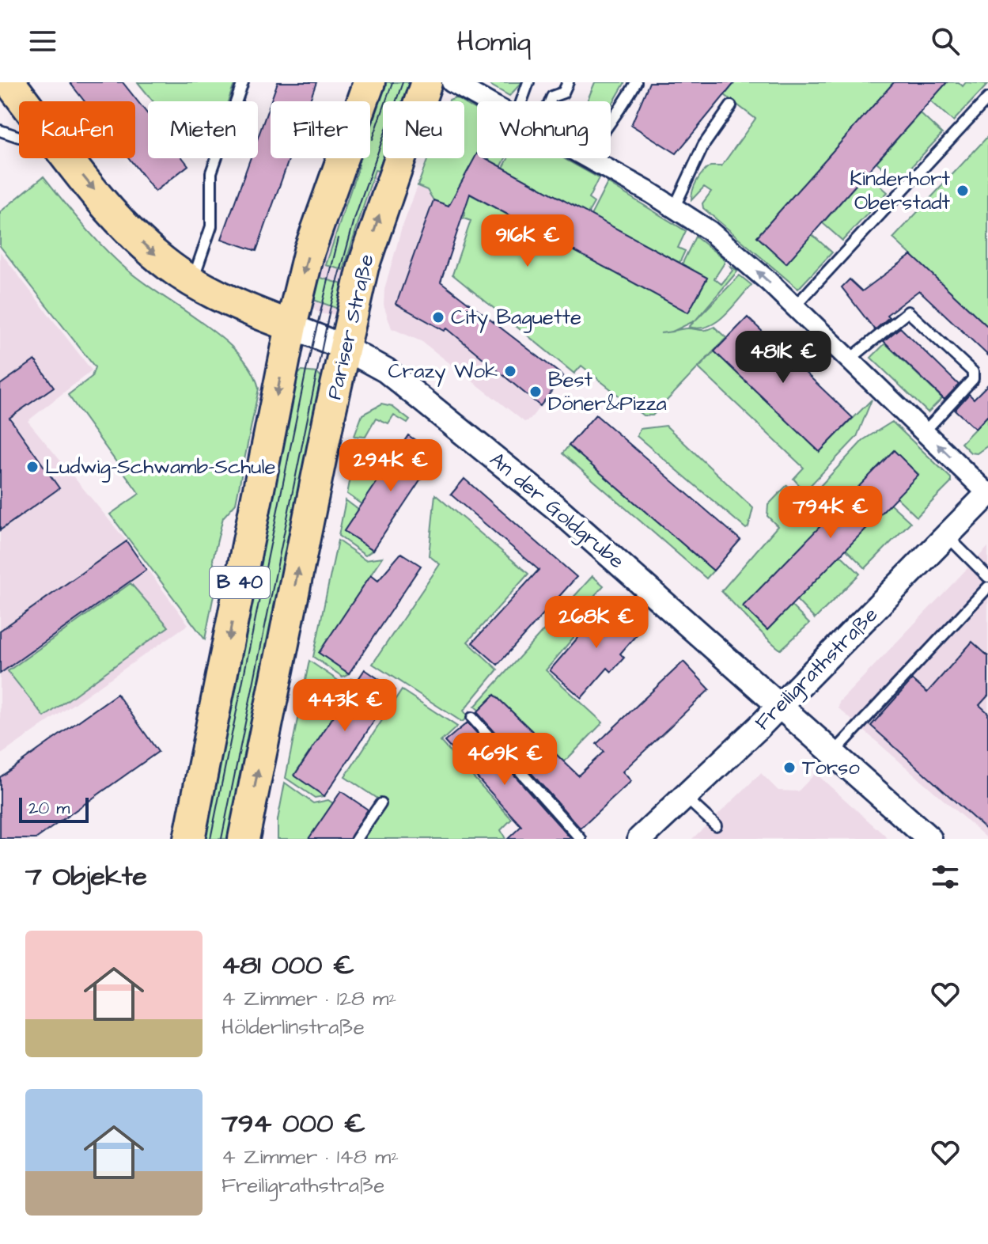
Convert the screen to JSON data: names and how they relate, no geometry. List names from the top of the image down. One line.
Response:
{"streets":{"main road":["Pariser Straße","B 40"],"street":["An der Goldgrube","Freiligrathstraße"]},"crossings":[["Pariser Straße","An der Goldgrube"],["An der Goldgrube","B 40"],["An der Goldgrube","Freiligrathstraße"]],"places":["Kinderhort Oberstadt","City Baguette","Crazy Wok","Best Döner&Pizza","Ludwig-Schwamb-Schule","Torso"],"scale_bar":"20 m","page":{"header":"Homiq","chip":["Kaufen","Mieten","Filter","Neu","Wohnung"],"price":["916K €","481K €","294K €","794K €","268K €","443K €","469K €"],"scale":"20 m","heading":"7 Objekte","list":[{"name":"481 000 €","note":"4 Zimmer · 128 m² · Hölderlinstraße"},{"name":"794 000 €","note":"4 Zimmer · 148 m² · Freiligrathstraße"}]}}
